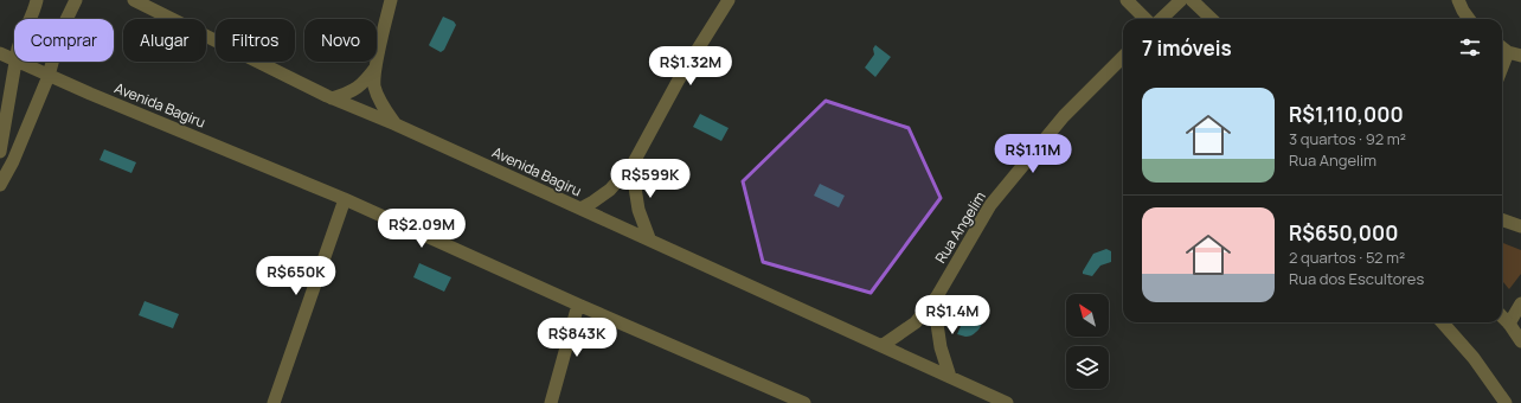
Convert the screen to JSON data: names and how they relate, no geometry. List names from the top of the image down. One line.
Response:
{"streets":{"street":["Avenida Bagiru","Rua Angelim"]},"crossings":[["Avenida Bagiru","Rua Angelim"]],"north":"top left","page":{"chip":["Comprar","Alugar","Filtros","Novo"],"heading":"7 imóveis","price":["R$1.32M","R$1.11M","R$599K","R$2.09M","R$650K","R$1.4M","R$843K"],"list":[{"name":"R$1,110,000","note":"3 quartos · 92 m² · Rua Angelim"},{"name":"R$650,000","note":"2 quartos · 52 m² · Rua dos Escultores"}]}}
